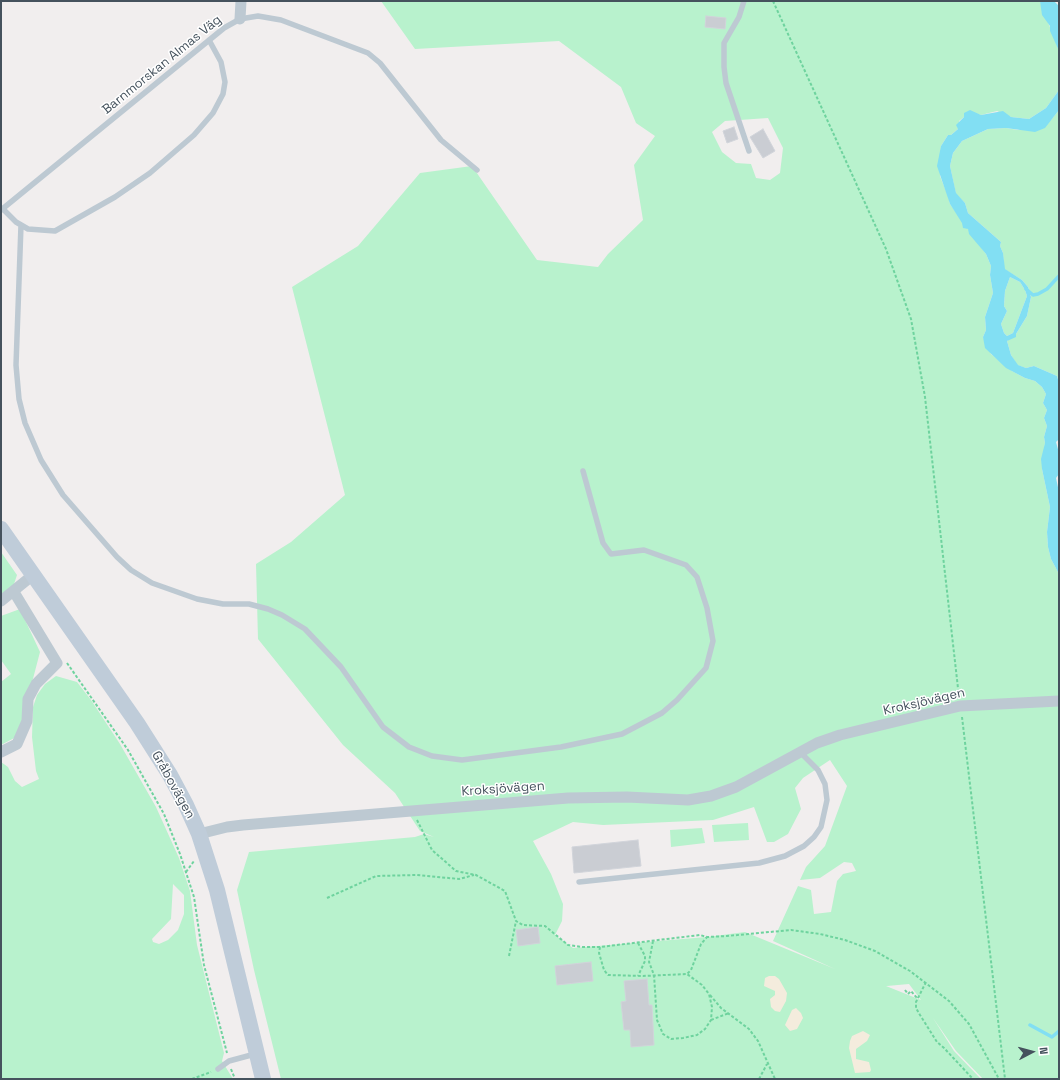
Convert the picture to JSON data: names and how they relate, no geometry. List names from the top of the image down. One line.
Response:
{"streets":{"main road":["Gråbovägen"],"street":["Kroksjövägen"],"lane":["Barnmorskan Almas Väg"]},"crossings":[["Kroksjövägen","Gråbovägen"]],"north":"right"}
